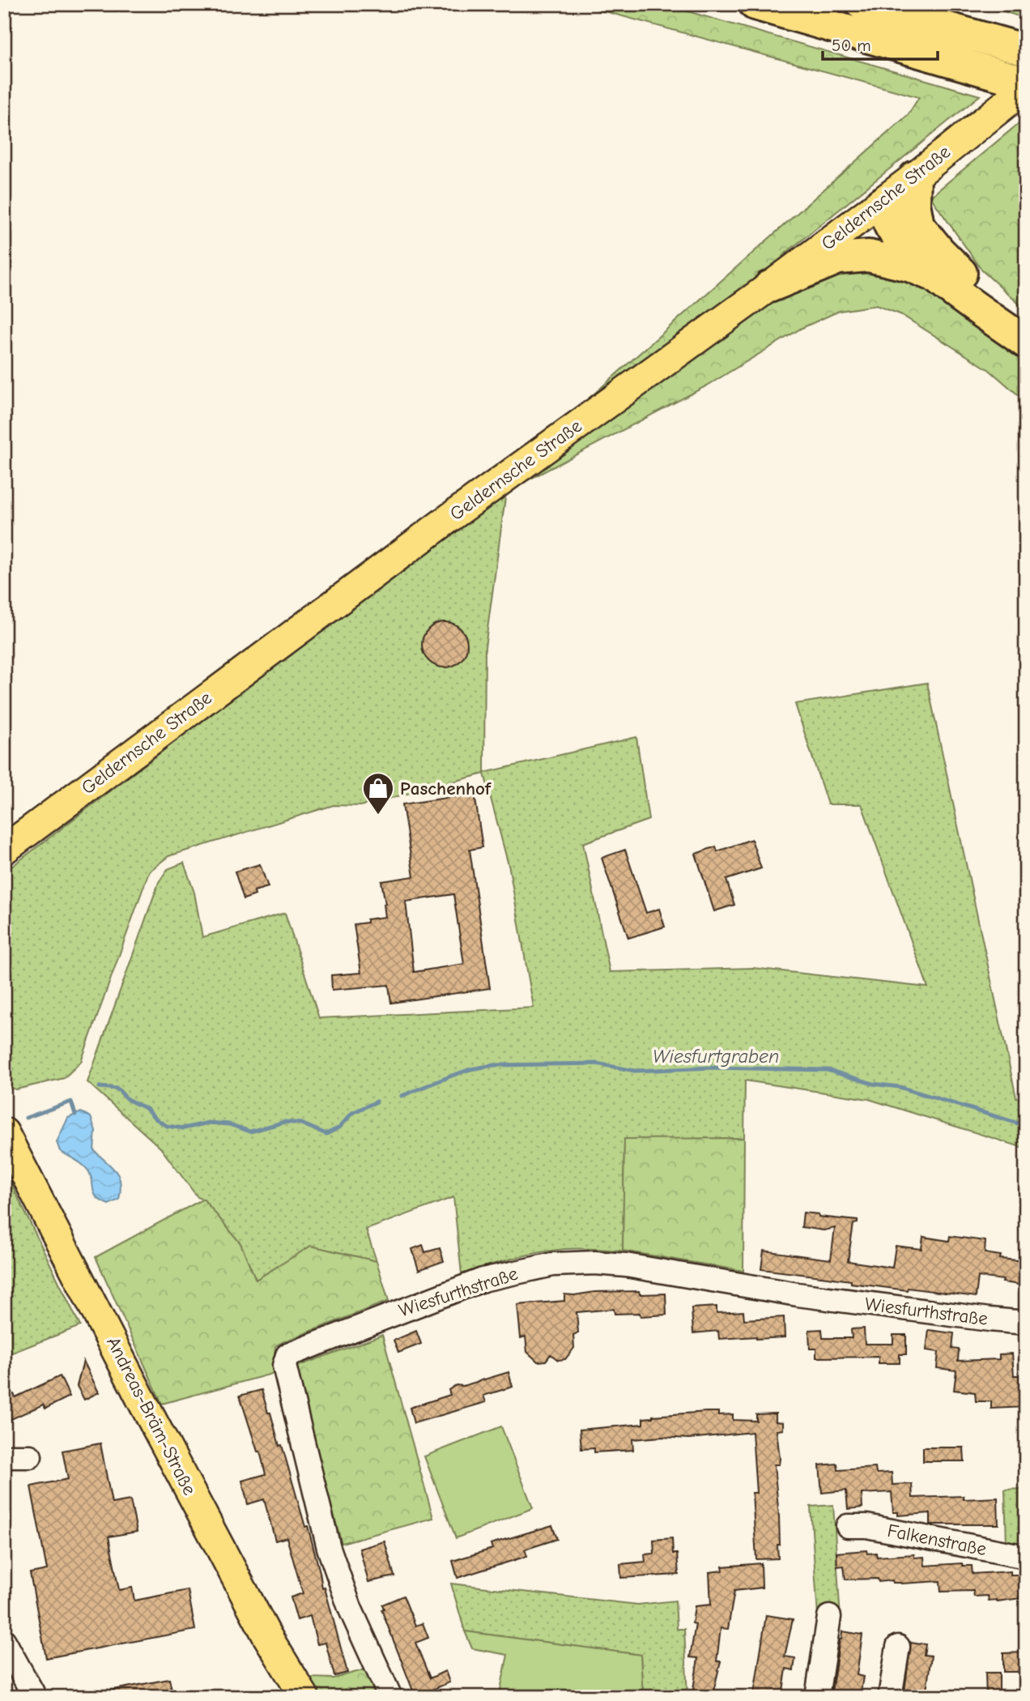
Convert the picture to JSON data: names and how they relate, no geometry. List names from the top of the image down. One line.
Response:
{"streets":{"main road":["Geldernsche Straße","Andreas-Bräm-Straße"],"street":["Wiesfurthstraße","Falkenstraße"]},"water":["Wiesfurtgraben"],"places":{"shop":["Paschenhof"]},"scale_bar":"50 m"}
